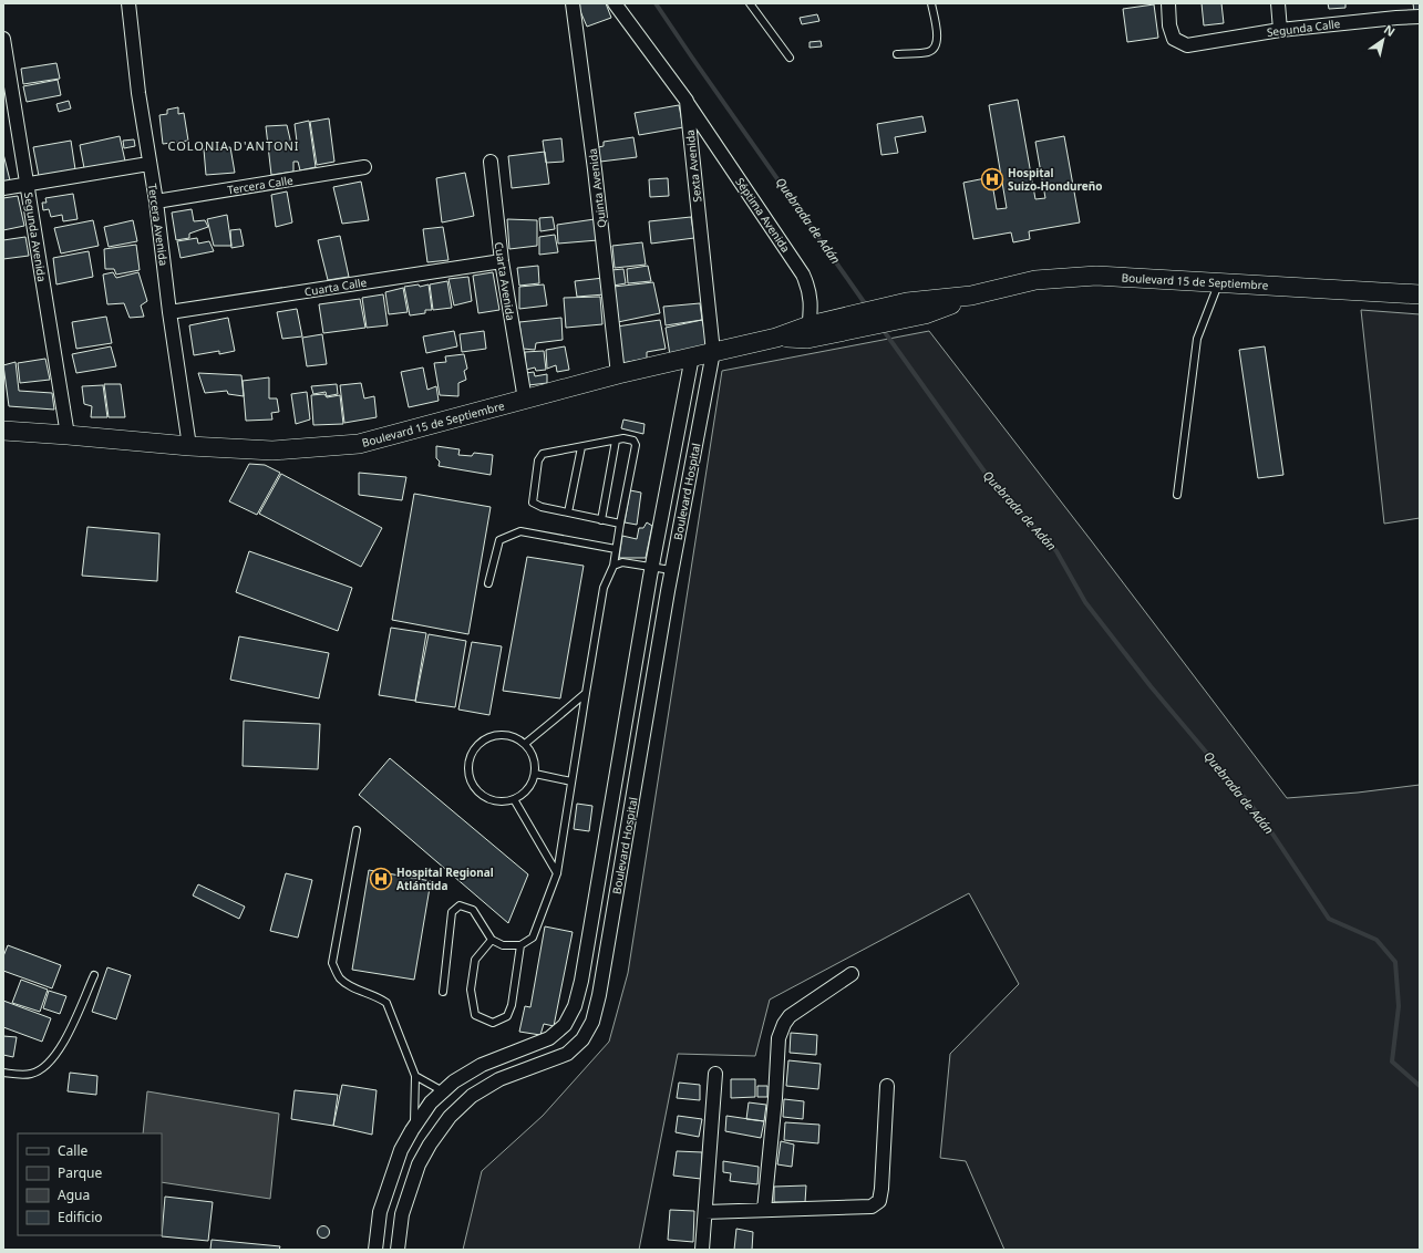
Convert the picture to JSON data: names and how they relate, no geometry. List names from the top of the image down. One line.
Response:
{"streets":{"street":["Segunda Calle","Sexta Avenida","Tercera Calle","Quinta Avenida","Séptima Avenida","Tercera Avenida","Segunda Avenida","Cuarta Avenida","Boulevard 15 de Septiembre","Cuarta Calle","Boulevard Hospital"]},"crossings":[["Sexta Avenida","Séptima Avenida"],["Sexta Avenida","Boulevard 15 de Septiembre"],["Sexta Avenida","Boulevard Hospital"],["Tercera Calle","Tercera Avenida"],["Quinta Avenida","Boulevard 15 de Septiembre"],["Séptima Avenida","Boulevard 15 de Septiembre"],["Tercera Avenida","Boulevard 15 de Septiembre"],["Tercera Avenida","Cuarta Calle"],["Segunda Avenida","Boulevard 15 de Septiembre"],["Cuarta Avenida","Boulevard 15 de Septiembre"],["Cuarta Avenida","Cuarta Calle"],["Boulevard 15 de Septiembre","Boulevard Hospital"]],"districts":["COLONIA D'ANTONI"],"water":["Quebrada de Adán"],"places":{"hospital":["Hospital Suizo-Hondureño","Hospital Regional Atlántida"]},"legend":["Calle","Parque","Agua","Edificio"],"north":"top right"}
